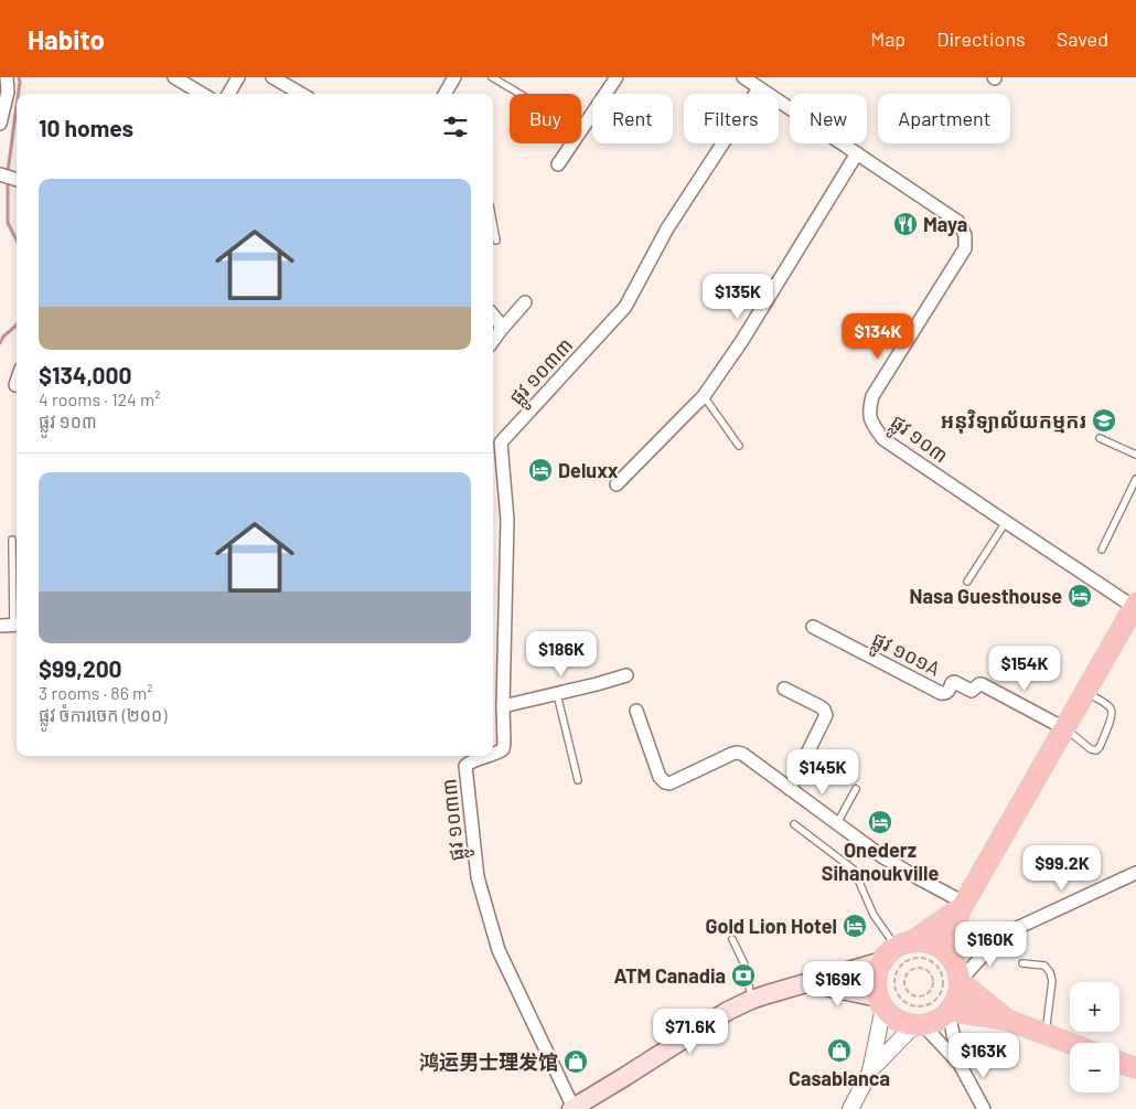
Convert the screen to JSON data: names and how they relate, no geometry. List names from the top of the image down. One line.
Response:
{"streets":{"street":["ផ្លូវ ១០៣៣","ផ្លូវ ១០៣","ផ្លូវ ១០១A"]},"crossings":[["ផ្លូវ ១០៣៣","ផ្លូវ ១០៣"]],"places":{"restaurant":["Maya"],"school or university":["អនុវិទ្យាល័យកម្មករ"],"hotel":["Deluxx","Nasa Guesthouse","Onederz Sihanoukville","Gold Lion Hotel"],"bank":["ATM Canadia"],"shop":["Casablanca","鸿运男士理发馆"]},"page":{"header":"Habito","nav":["Map","Directions","Saved"],"chip":["Buy","Rent","Filters","New","Apartment"],"heading":"10 homes","list":[{"name":"$134,000","note":"4 rooms · 124 m² · ផ្លូវ ១០៣"},{"name":"$99,200","note":"3 rooms · 86 m² · ផ្លូវ ចំការចេក (២០០)"}],"price":["$135K","$134K","$186K","$154K","$145K","$99.2K","$160K","$169K","$71.6K","$163K"],"map_buttons":["+","−"]}}
